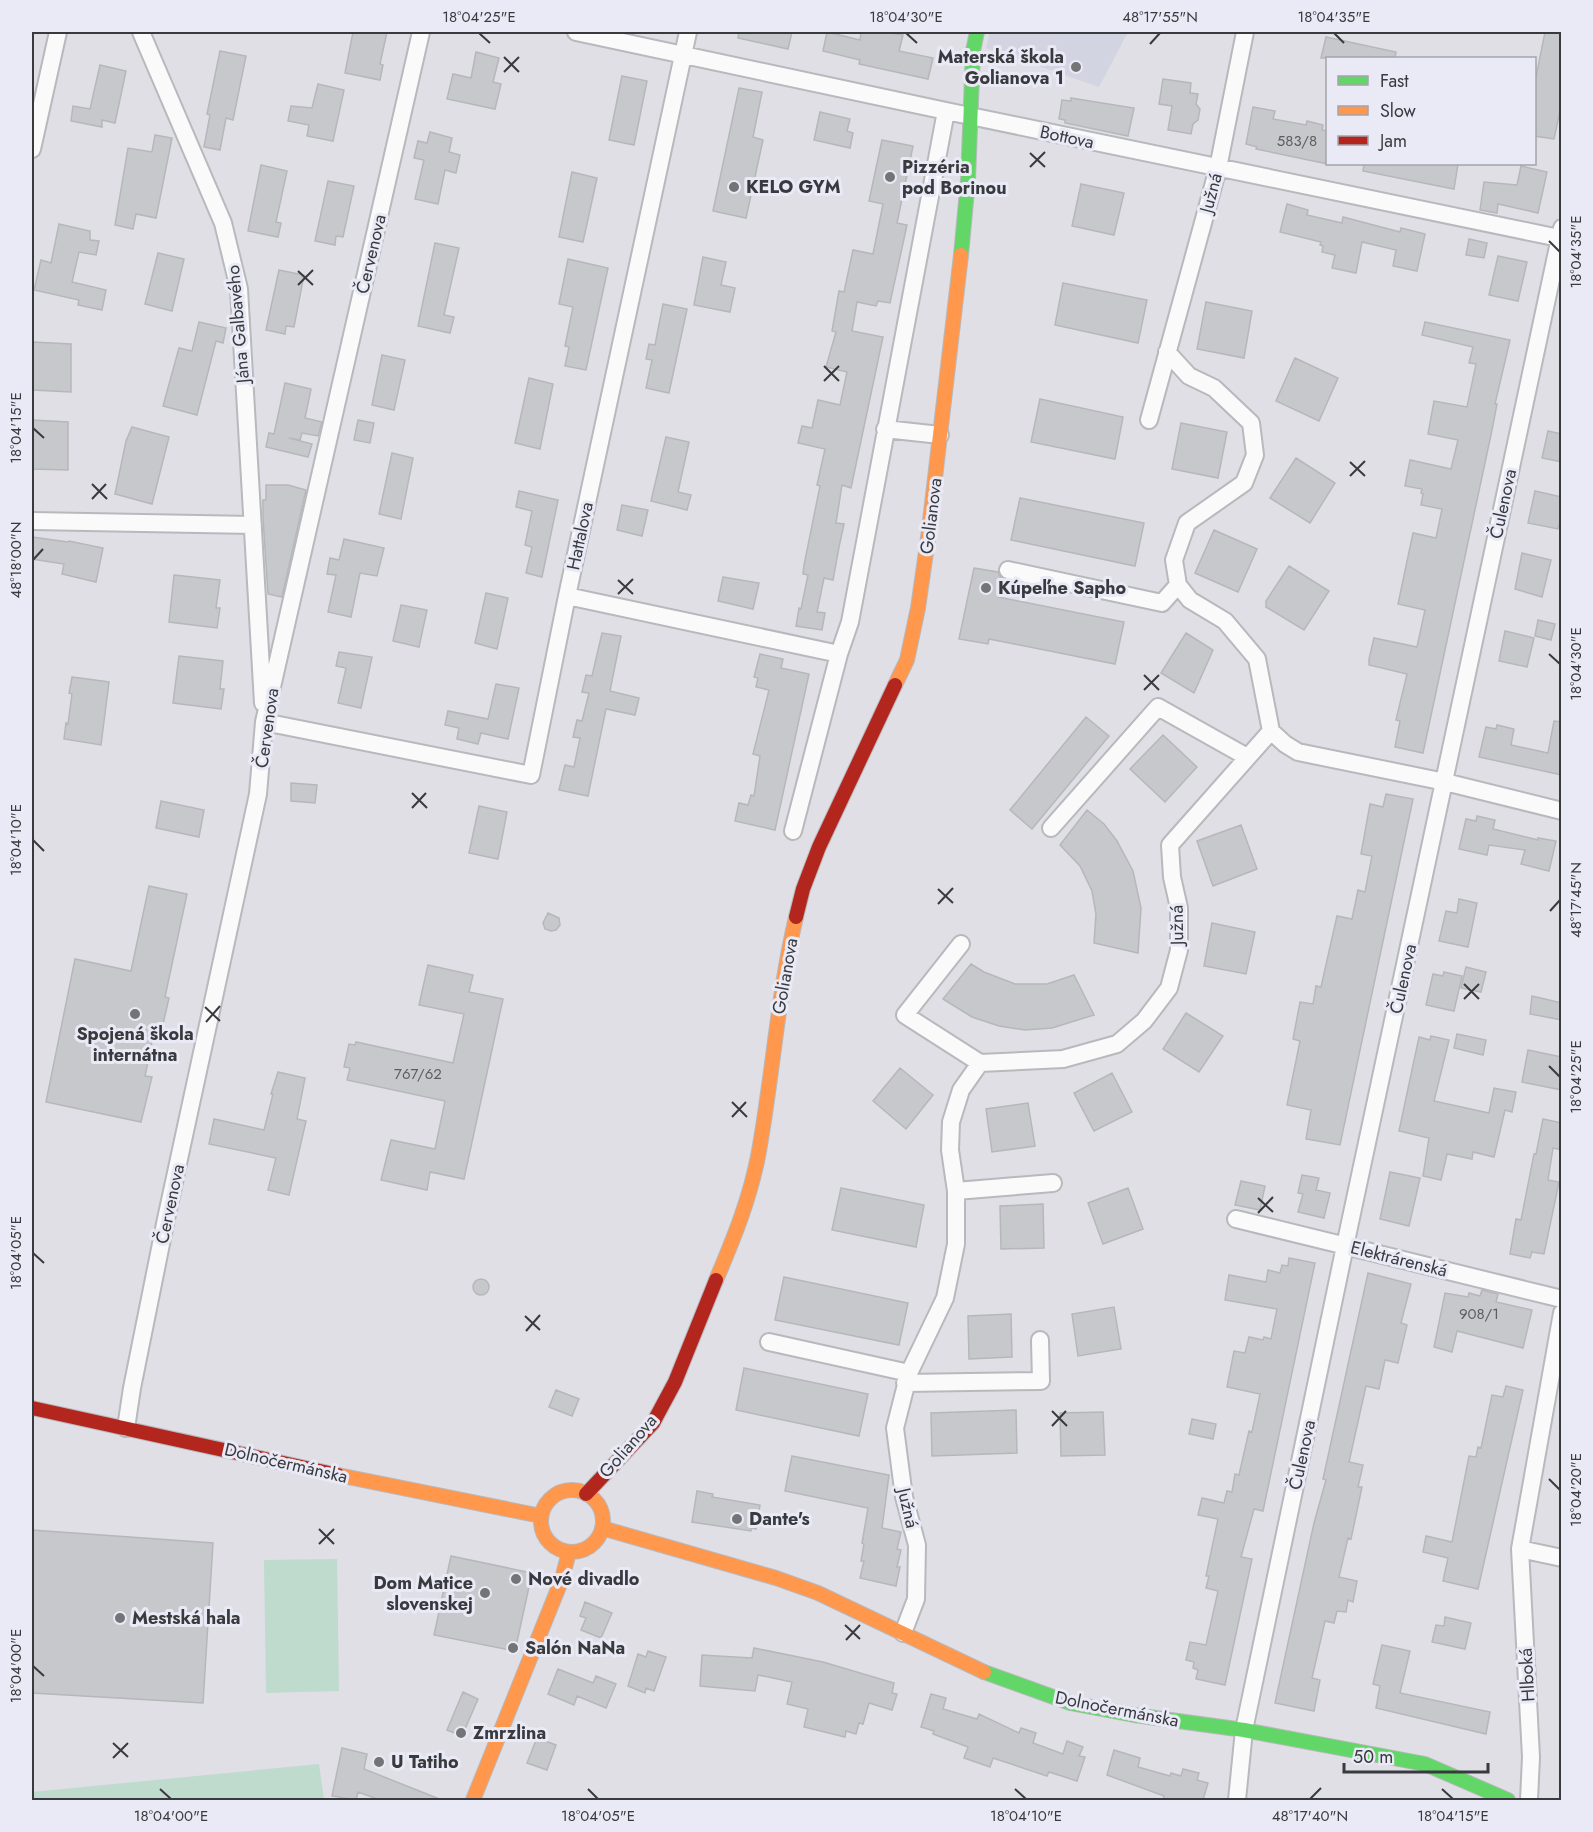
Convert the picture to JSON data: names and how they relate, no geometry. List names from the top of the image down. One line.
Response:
{"streets":{"street":["Bottova","Južná","Červenova","Jána Galbavého","Čulenova","Golianova","Hattalova","Elektrárenská","Dolnočermánska","Hlboká"]},"crossings":[["Bottova","Južná"],["Bottova","Čulenova"],["Bottova","Golianova"],["Bottova","Hattalova"],["Južná","Dolnočermánska"],["Červenova","Jána Galbavého"],["Červenova","Hattalova"],["Červenova","Dolnočermánska"],["Jána Galbavého","Hattalova"],["Čulenova","Elektrárenská"],["Čulenova","Dolnočermánska"],["Golianova","Dolnočermánska"]],"places":["Materská škola Golianova 1","Pizzéria pod Borinou","KELO GYM","Kúpeľne Sapho","Spojená škola internátna","Dante's","Nové divadlo","Dom Matice slovenskej","Mestská hala","Salón NaNa","Zmrzlina","U Tatiho"],"house_numbers":["583/8","767/62","908/1"],"legend":["Fast","Slow","Jam"],"scale_bar":"50 m","coordinates":["18°04'25\"E","18°04'30\"E","48°17'55\"N","18°04'35\"E","18°04'15\"E","48°18'00\"N","18°04'10\"E","48°17'45\"N","18°04'05\"E","18°04'20\"E","18°04'00\"E","48°17'40\"N"]}
